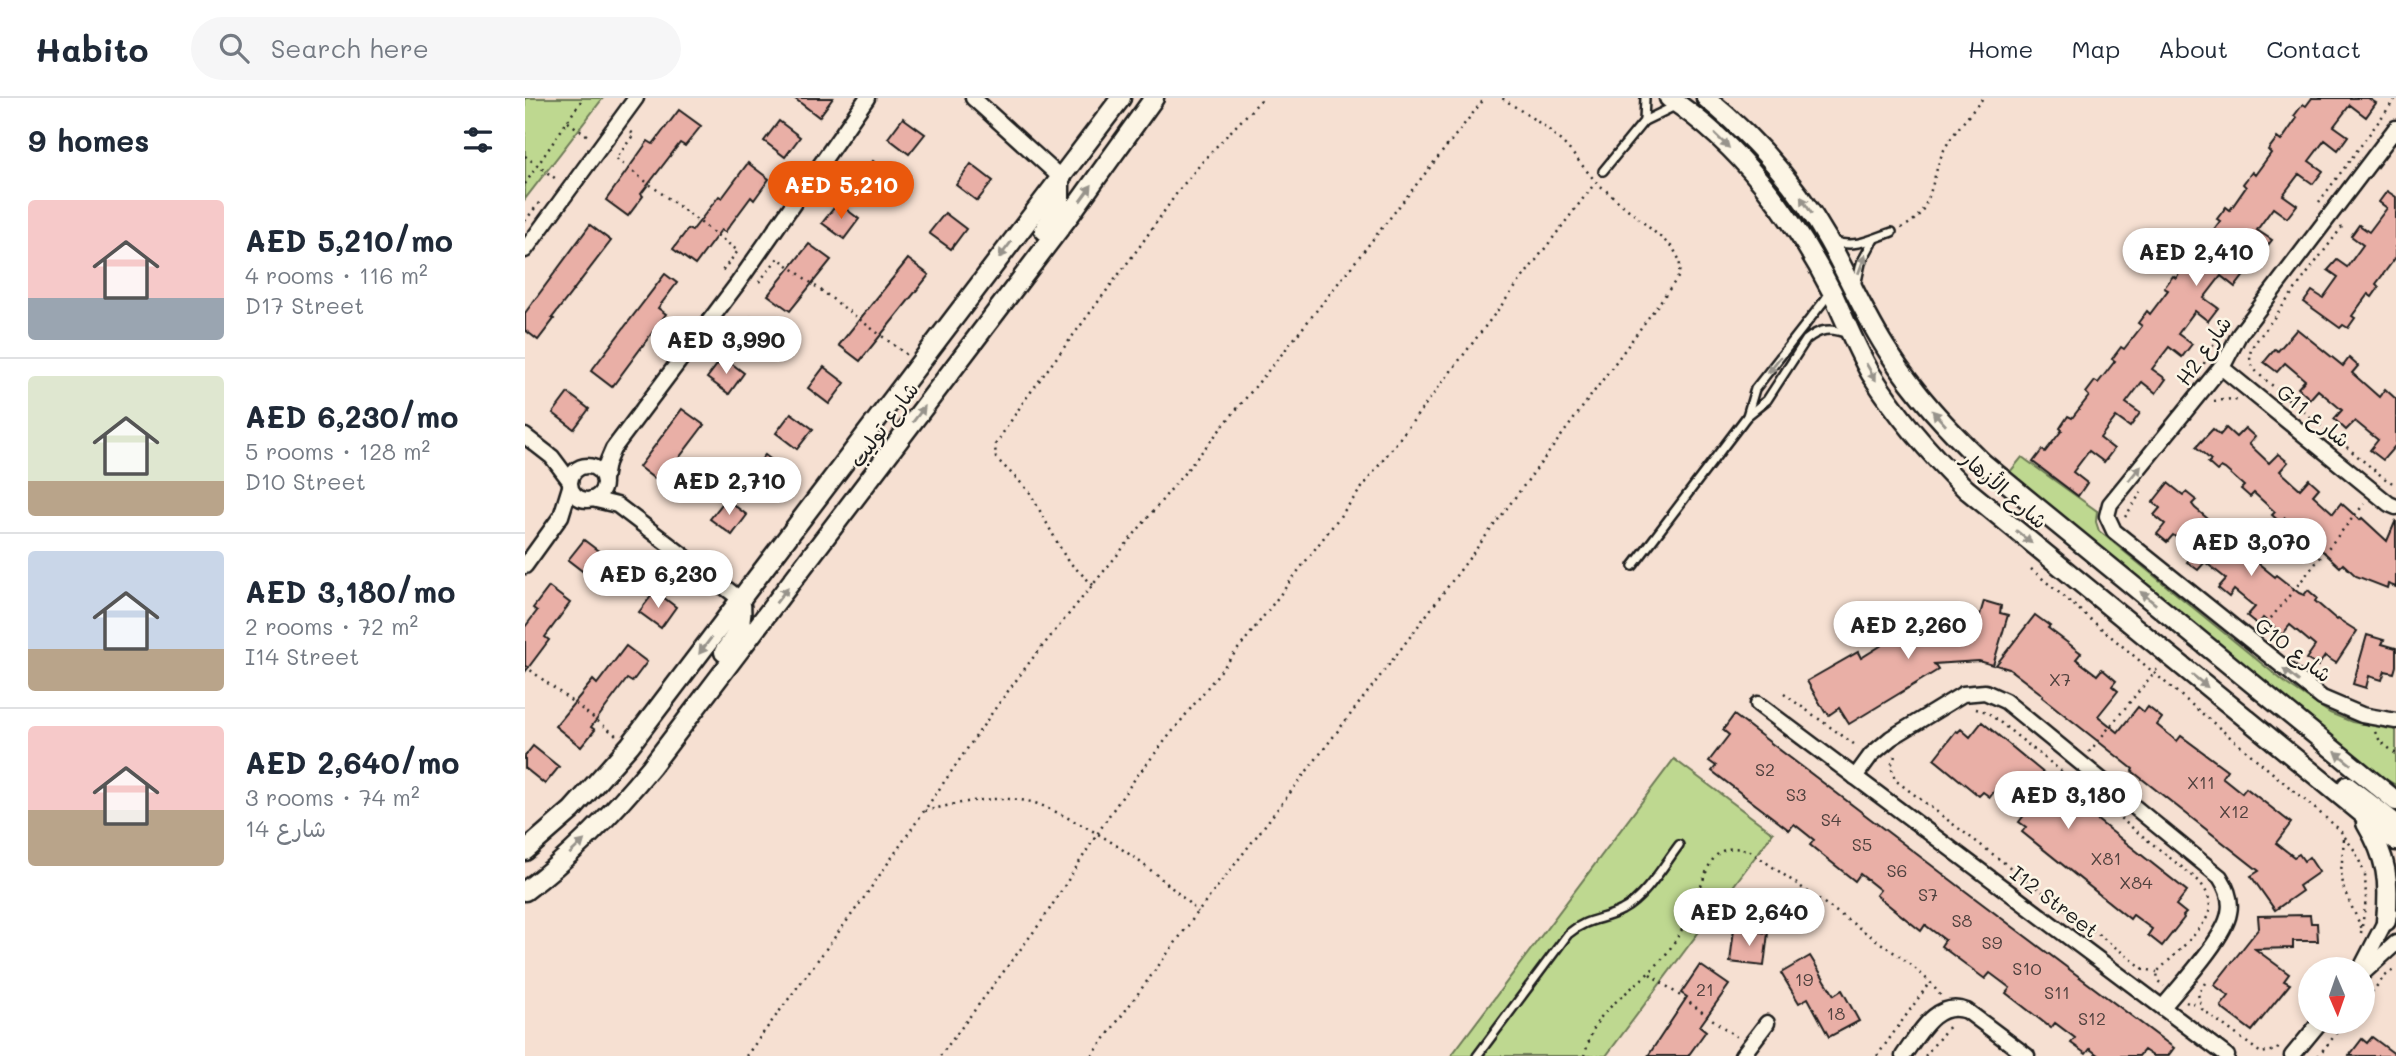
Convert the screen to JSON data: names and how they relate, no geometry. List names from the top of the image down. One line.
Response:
{"streets":{"street":["H2 شارع","G11 شارع","شارع توليب","شارع الأزهار","G10 شارع","I12 Street"]},"crossings":[["H2 شارع","G11 شارع"],["H2 شارع","G10 شارع"]],"one_way":["H2 شارع"],"house_numbers":["X7","S2","X11","S3","X12","S4","S5","X81","S6","X84","S7","S8","S9","S10","19","21","S11","18","S12"],"north":"bottom","page":{"header":"Habito","search":"Search here","nav":["Home","Map","About","Contact"],"heading":"9 homes","price":["AED 5,210","AED 2,410","AED 3,990","AED 2,710","AED 3,070","AED 6,230","AED 2,260","AED 3,180","AED 2,640"],"list":[{"name":"AED 5,210/mo","note":"4 rooms · 116 m² · D17 Street"},{"name":"AED 6,230/mo","note":"5 rooms · 128 m² · D10 Street"},{"name":"AED 3,180/mo","note":"2 rooms · 72 m² · I14 Street"},{"name":"AED 2,640/mo","note":"3 rooms · 74 m² · شارع 14"}]}}
